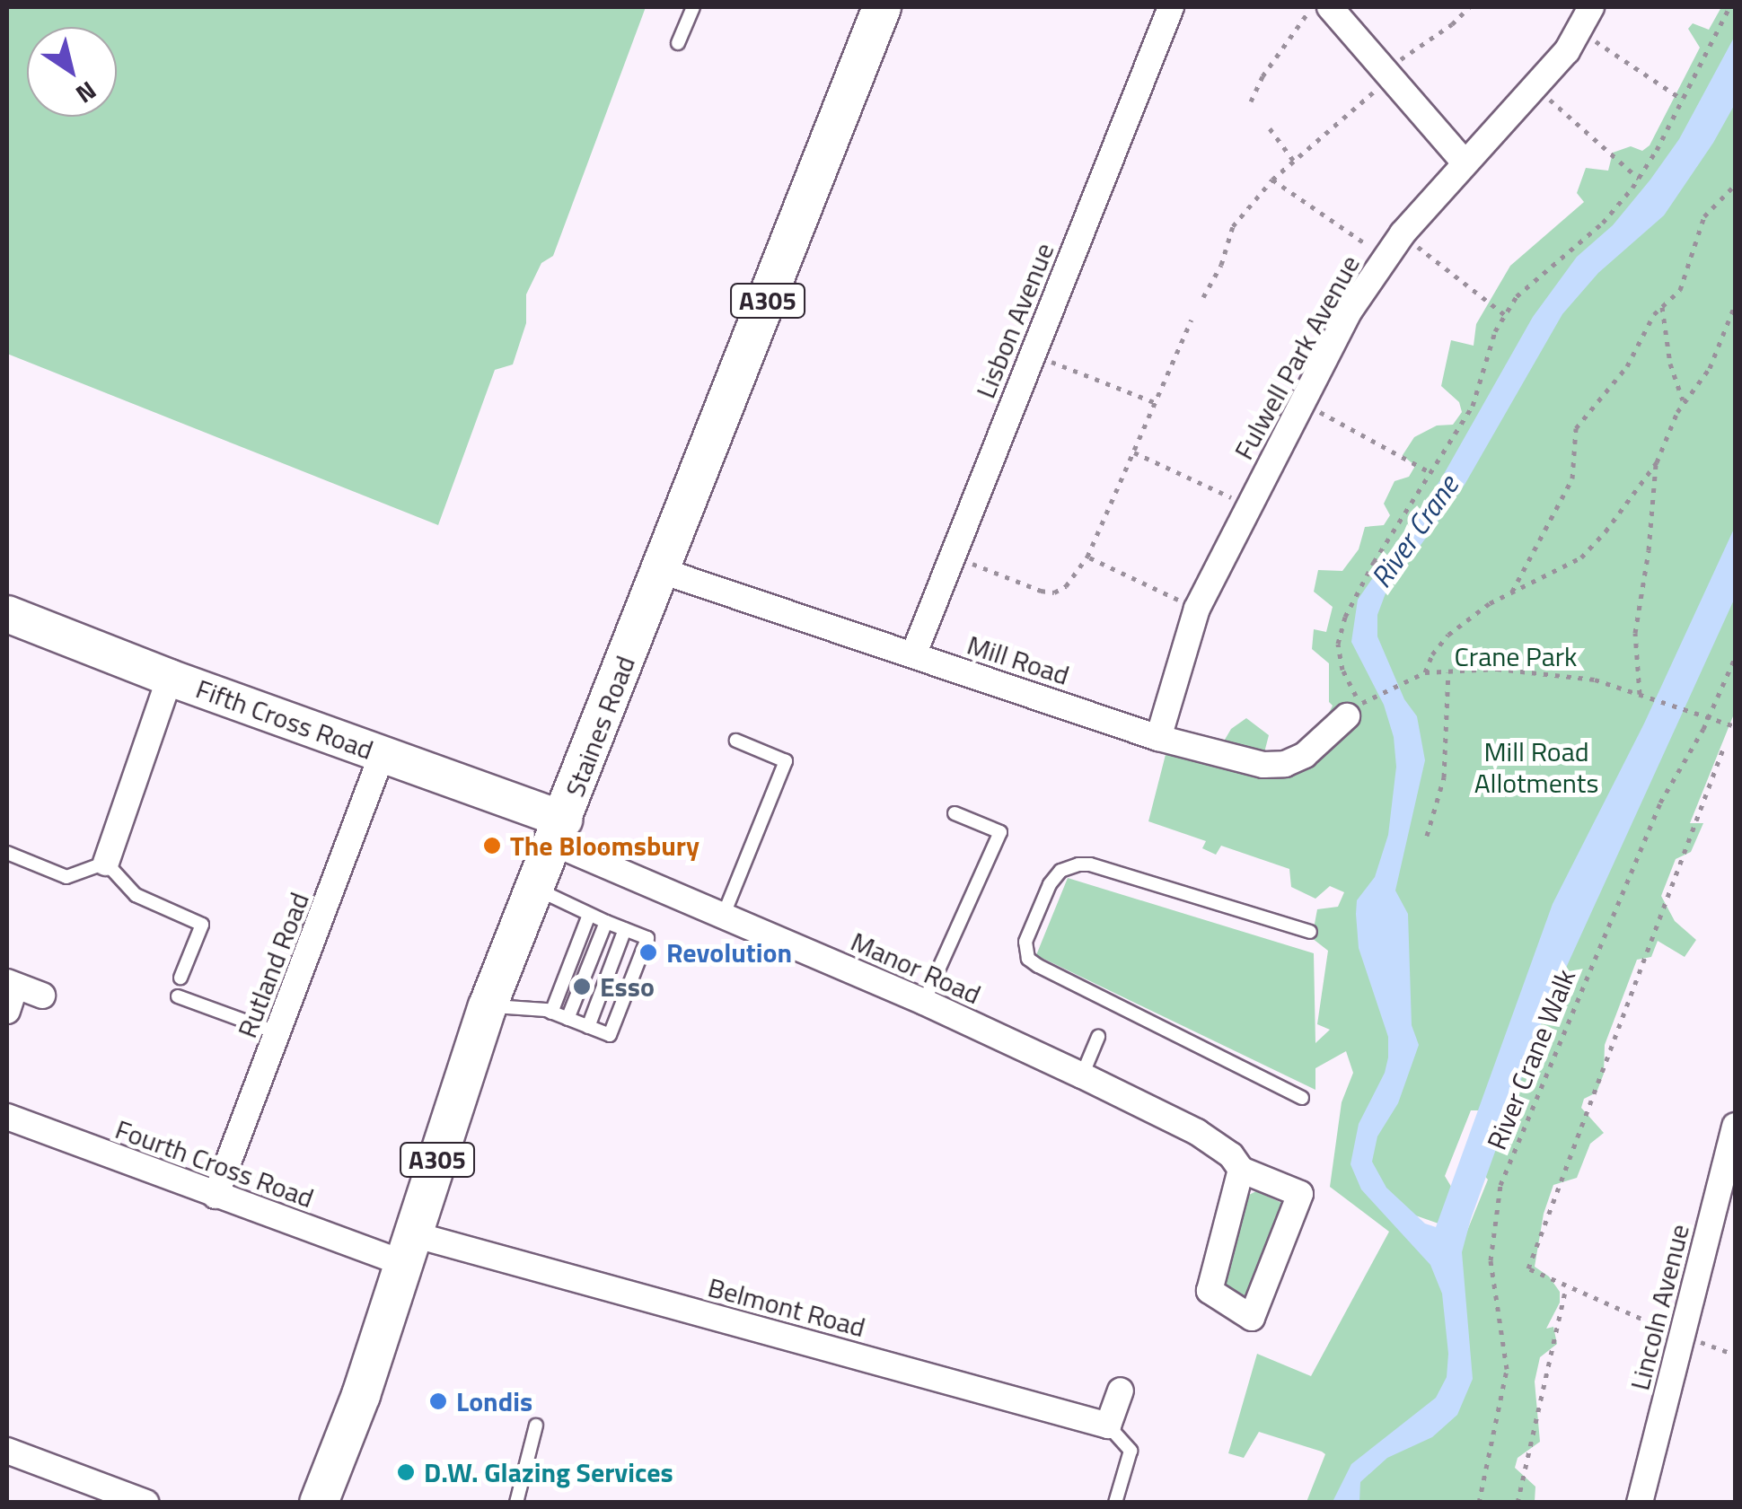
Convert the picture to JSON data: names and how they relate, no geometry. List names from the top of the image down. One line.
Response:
{"streets":{"main road":["A305","Staines Road"],"street":["Lisbon Avenue","Fulwell Park Avenue","Mill Road","Fifth Cross Road","Rutland Road","Manor Road","Fourth Cross Road","Belmont Road","Lincoln Avenue"],"path":["River Crane Walk"]},"crossings":[["Lisbon Avenue","Mill Road"],["Fulwell Park Avenue","Mill Road"],["Mill Road","Staines Road"],["Fifth Cross Road","Staines Road"],["Fifth Cross Road","Rutland Road"],["Fifth Cross Road","Manor Road"],["Staines Road","Manor Road"],["Staines Road","Fourth Cross Road"],["Staines Road","Belmont Road"],["Rutland Road","Fourth Cross Road"],["Fourth Cross Road","Belmont Road"]],"water":["River Crane"],"parks":["Crane Park","Mill Road Allotments"],"places":["The Bloomsbury","Revolution","Esso","Londis","D.W. Glazing Services"],"north":"bottom right"}
